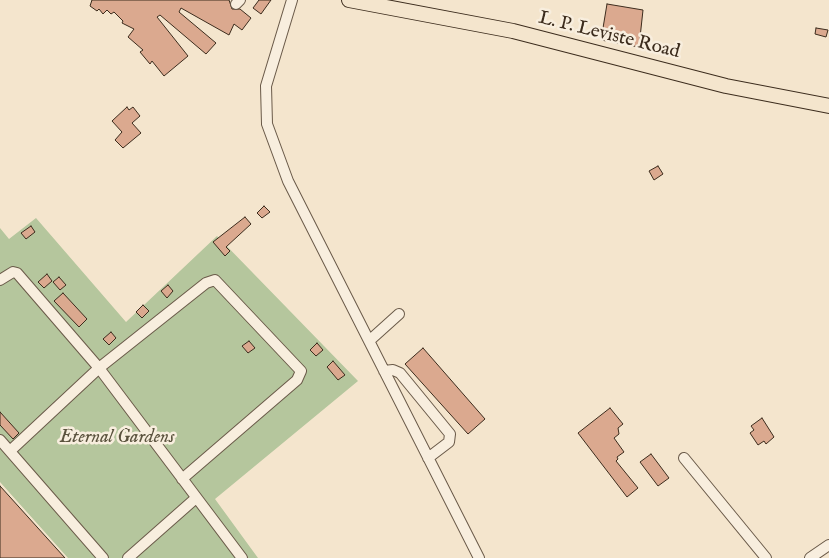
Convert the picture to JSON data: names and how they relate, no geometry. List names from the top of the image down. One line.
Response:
{"streets":{"main road":["L. P. Leviste Road"]},"parks":["Eternal Gardens"]}
